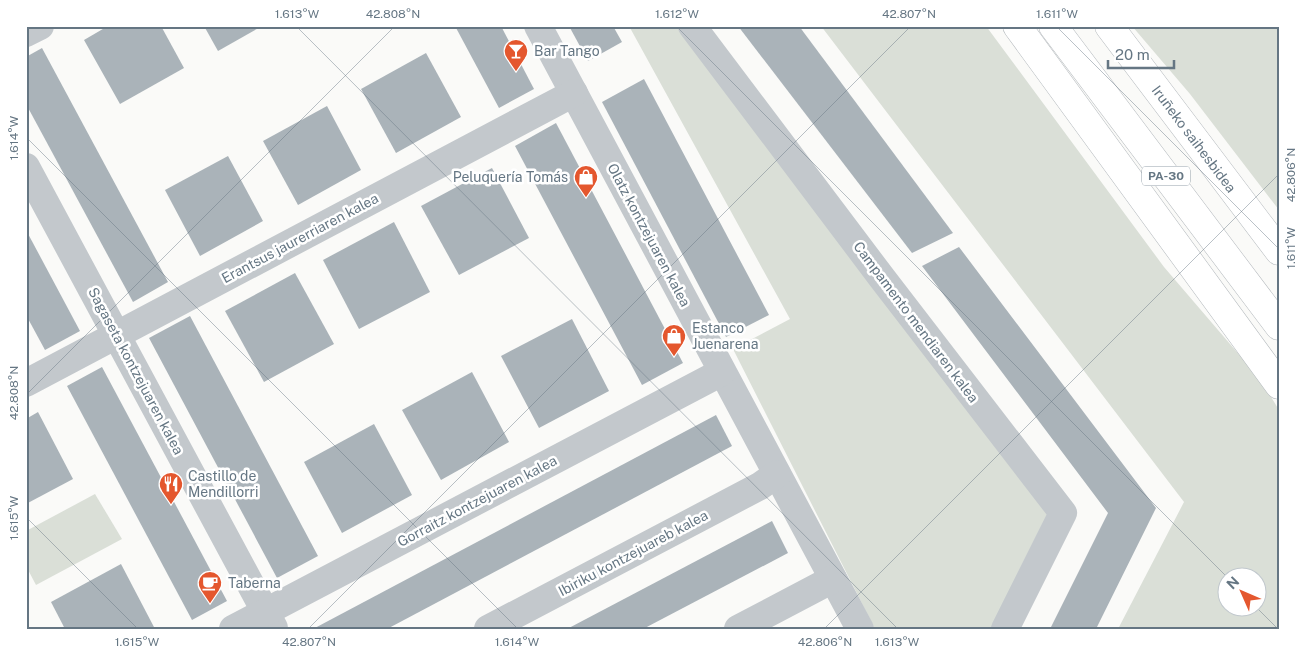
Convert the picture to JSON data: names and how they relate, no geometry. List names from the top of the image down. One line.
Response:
{"streets":{"highway":["Iruñeko saihesbidea","PA-30"],"street":["Olatz kontzejuaren kalea","Erantsus jaurerriaren kalea","Campamento mendiaren kalea","Sagaseta kontzejuaren kalea","Gorraitz kontzejuaren kalea","Ibiriku kontzejuareb kalea"]},"crossings":[["Olatz kontzejuaren kalea","Erantsus jaurerriaren kalea"],["Olatz kontzejuaren kalea","Gorraitz kontzejuaren kalea"],["Olatz kontzejuaren kalea","Ibiriku kontzejuareb kalea"],["Erantsus jaurerriaren kalea","Sagaseta kontzejuaren kalea"],["Sagaseta kontzejuaren kalea","Gorraitz kontzejuaren kalea"]],"places":{"bar":["Bar Tango"],"shop":["Peluquería Tomás","Estanco Juenarena"],"restaurant":["Castillo de Mendillorri"],"cafe":["Taberna"]},"scale_bar":"20 m","north":"top left","coordinates":["1.613°W","42.808°N","1.612°W","42.807°N","1.611°W","1.614°W","42.806°N","1.615°W"]}
